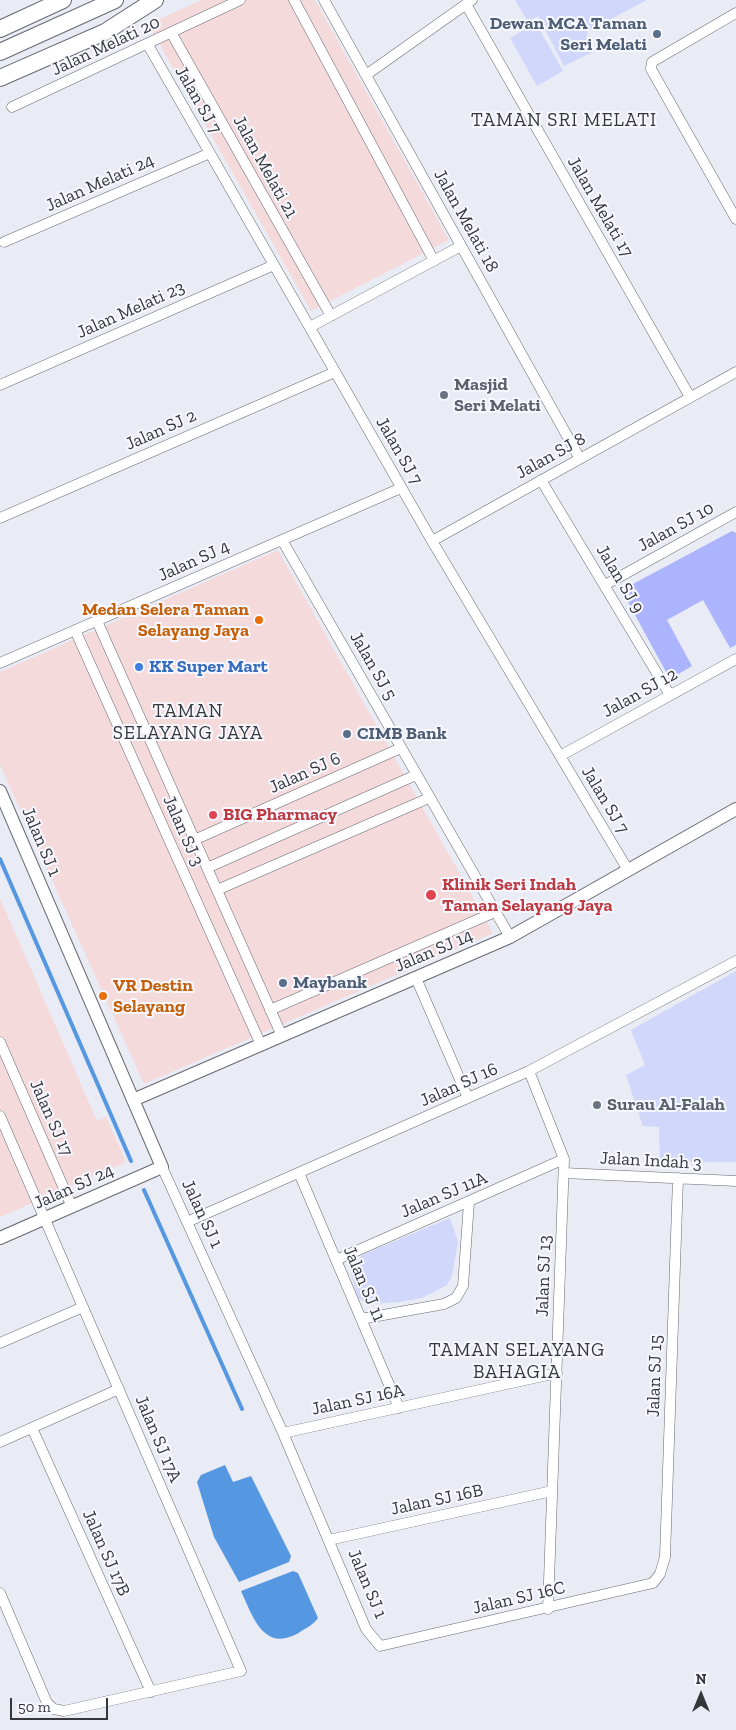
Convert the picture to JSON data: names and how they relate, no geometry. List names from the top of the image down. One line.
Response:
{"streets":{"street":["Jalan Melati 20","Jalan SJ 7","Jalan Melati 21","Jalan Melati 24","Jalan Melati 17","Jalan Melati 18","Jalan Melati 23","Jalan SJ 2","Jalan SJ 8","Jalan SJ 10","Jalan SJ 4","Jalan SJ 9","Jalan SJ 5","Jalan SJ 12","Jalan SJ 6","Jalan SJ 3","Jalan SJ 1","Jalan SJ 14","Jalan SJ 16","Jalan SJ 17","Jalan Indah 3","Jalan SJ 24","Jalan SJ 11A","Jalan SJ 13","Jalan SJ 11","Jalan SJ 15","Jalan SJ 16A","Jalan SJ 17A","Jalan SJ 16B","Jalan SJ 17B","Jalan SJ 16C"]},"crossings":[["Jalan Melati 20","Jalan SJ 7"],["Jalan Melati 20","Jalan Melati 21"],["Jalan SJ 7","Jalan Melati 24"],["Jalan SJ 7","Jalan Melati 23"],["Jalan SJ 7","Jalan SJ 2"],["Jalan SJ 7","Jalan SJ 8"],["Jalan SJ 7","Jalan SJ 4"],["Jalan SJ 7","Jalan SJ 12"],["Jalan SJ 7","Jalan SJ 14"],["Jalan Melati 17","Jalan SJ 8"],["Jalan Melati 18","Jalan SJ 8"],["Jalan SJ 8","Jalan SJ 9"],["Jalan SJ 10","Jalan SJ 9"],["Jalan SJ 4","Jalan SJ 5"],["Jalan SJ 4","Jalan SJ 3"],["Jalan SJ 9","Jalan SJ 12"],["Jalan SJ 5","Jalan SJ 6"],["Jalan SJ 5","Jalan SJ 14"],["Jalan SJ 6","Jalan SJ 3"],["Jalan SJ 3","Jalan SJ 14"],["Jalan SJ 1","Jalan SJ 14"],["Jalan SJ 1","Jalan SJ 16"],["Jalan SJ 1","Jalan SJ 24"],["Jalan SJ 1","Jalan SJ 16A"],["Jalan SJ 1","Jalan SJ 16B"],["Jalan SJ 1","Jalan SJ 16C"],["Jalan SJ 16","Jalan SJ 13"],["Jalan SJ 16","Jalan SJ 11"],["Jalan SJ 17","Jalan SJ 24"],["Jalan Indah 3","Jalan SJ 13"],["Jalan Indah 3","Jalan SJ 15"],["Jalan SJ 24","Jalan SJ 17A"],["Jalan SJ 11A","Jalan SJ 13"],["Jalan SJ 11A","Jalan SJ 11"],["Jalan SJ 13","Jalan SJ 16A"],["Jalan SJ 13","Jalan SJ 16B"],["Jalan SJ 13","Jalan SJ 16C"],["Jalan SJ 11","Jalan SJ 16A"],["Jalan SJ 15","Jalan SJ 16C"],["Jalan SJ 17A","Jalan SJ 17B"]],"districts":["TAMAN SRI MELATI","TAMAN SELAYANG JAYA","TAMAN SELAYANG BAHAGIA"],"places":["Dewan MCA Taman Seri Melati","Masjid Seri Melati","Medan Selera Taman Selayang Jaya","KK Super Mart","CIMB Bank","BIG Pharmacy","Klinik Seri Indah Taman Selayang Jaya","Maybank","VR Destin Selayang","Surau Al-Falah"],"scale_bar":"50 m","north":"top"}
